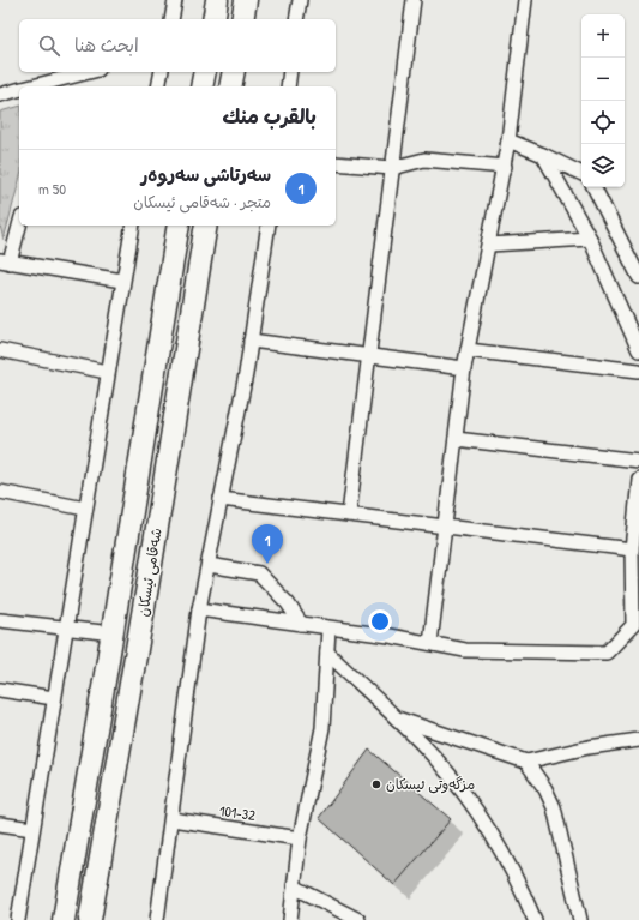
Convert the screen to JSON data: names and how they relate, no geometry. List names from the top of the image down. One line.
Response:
{"streets":{"main road":["شەقامی ئیسکان"],"street":["101-32"]},"places":["مزگەوتی ئیسکان"],"page":{"map_buttons":["+","−"],"search":"ابحث هنا","heading":"بالقرب منك","list":[{"mark":"1","name":"سەرتاشی سەروەر","note":"متجر · شەقامی ئیسکان","value":"50 m"}],"pins":"1"}}
